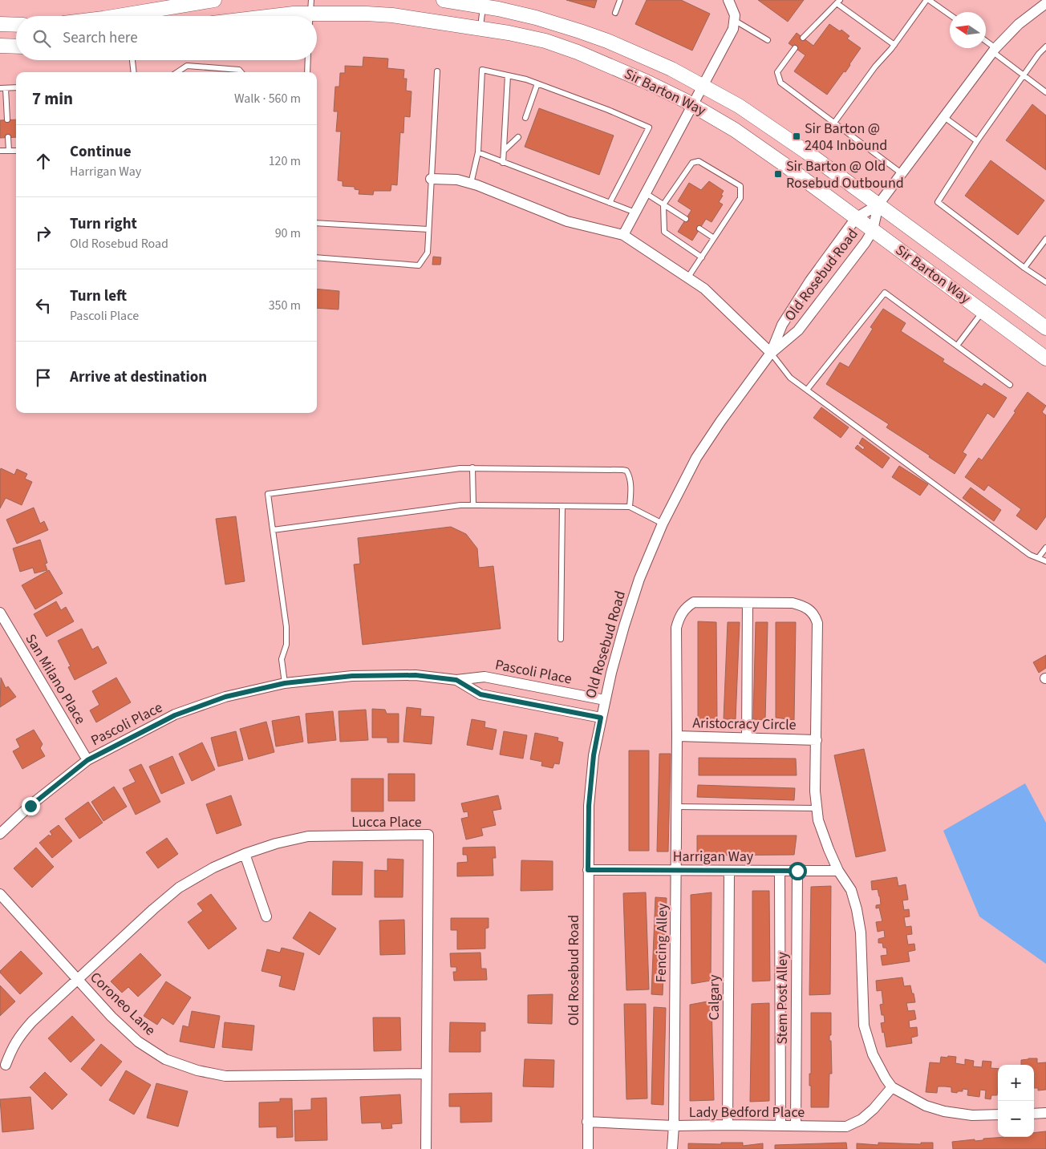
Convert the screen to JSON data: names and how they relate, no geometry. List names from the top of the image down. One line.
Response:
{"streets":{"main road":["Sir Barton Way"],"street":["Old Rosebud Road","Pascoli Place","San Milano Place","Aristocracy Circle","Lucca Place","Harrigan Way","Fencing Alley","Calgary","Stem Post Alley","Coroneo Lane","Lady Bedford Place"]},"crossings":[["Sir Barton Way","Old Rosebud Road"],["Old Rosebud Road","Pascoli Place"],["Old Rosebud Road","Harrigan Way"],["Old Rosebud Road","Lady Bedford Place"],["Pascoli Place","San Milano Place"],["Aristocracy Circle","Harrigan Way"],["Aristocracy Circle","Fencing Alley"],["Aristocracy Circle","Lady Bedford Place"],["Lucca Place","Coroneo Lane"],["Harrigan Way","Fencing Alley"],["Harrigan Way","Calgary"],["Harrigan Way","Stem Post Alley"],["Fencing Alley","Lady Bedford Place"],["Calgary","Lady Bedford Place"],["Stem Post Alley","Lady Bedford Place"]],"places":{"transit":["Sir Barton @ 2404 Inbound","Sir Barton @ Old Rosebud Outbound"]},"north":"left","page":{"search":"Search here","heading":["7 min","Walk · 560 m"],"list":[["Continue","Harrigan Way","120 m"],["Turn right","Old Rosebud Road","90 m"],["Turn left","Pascoli Place","350 m"],"Arrive at destination"],"map_buttons":["+","−"]}}
